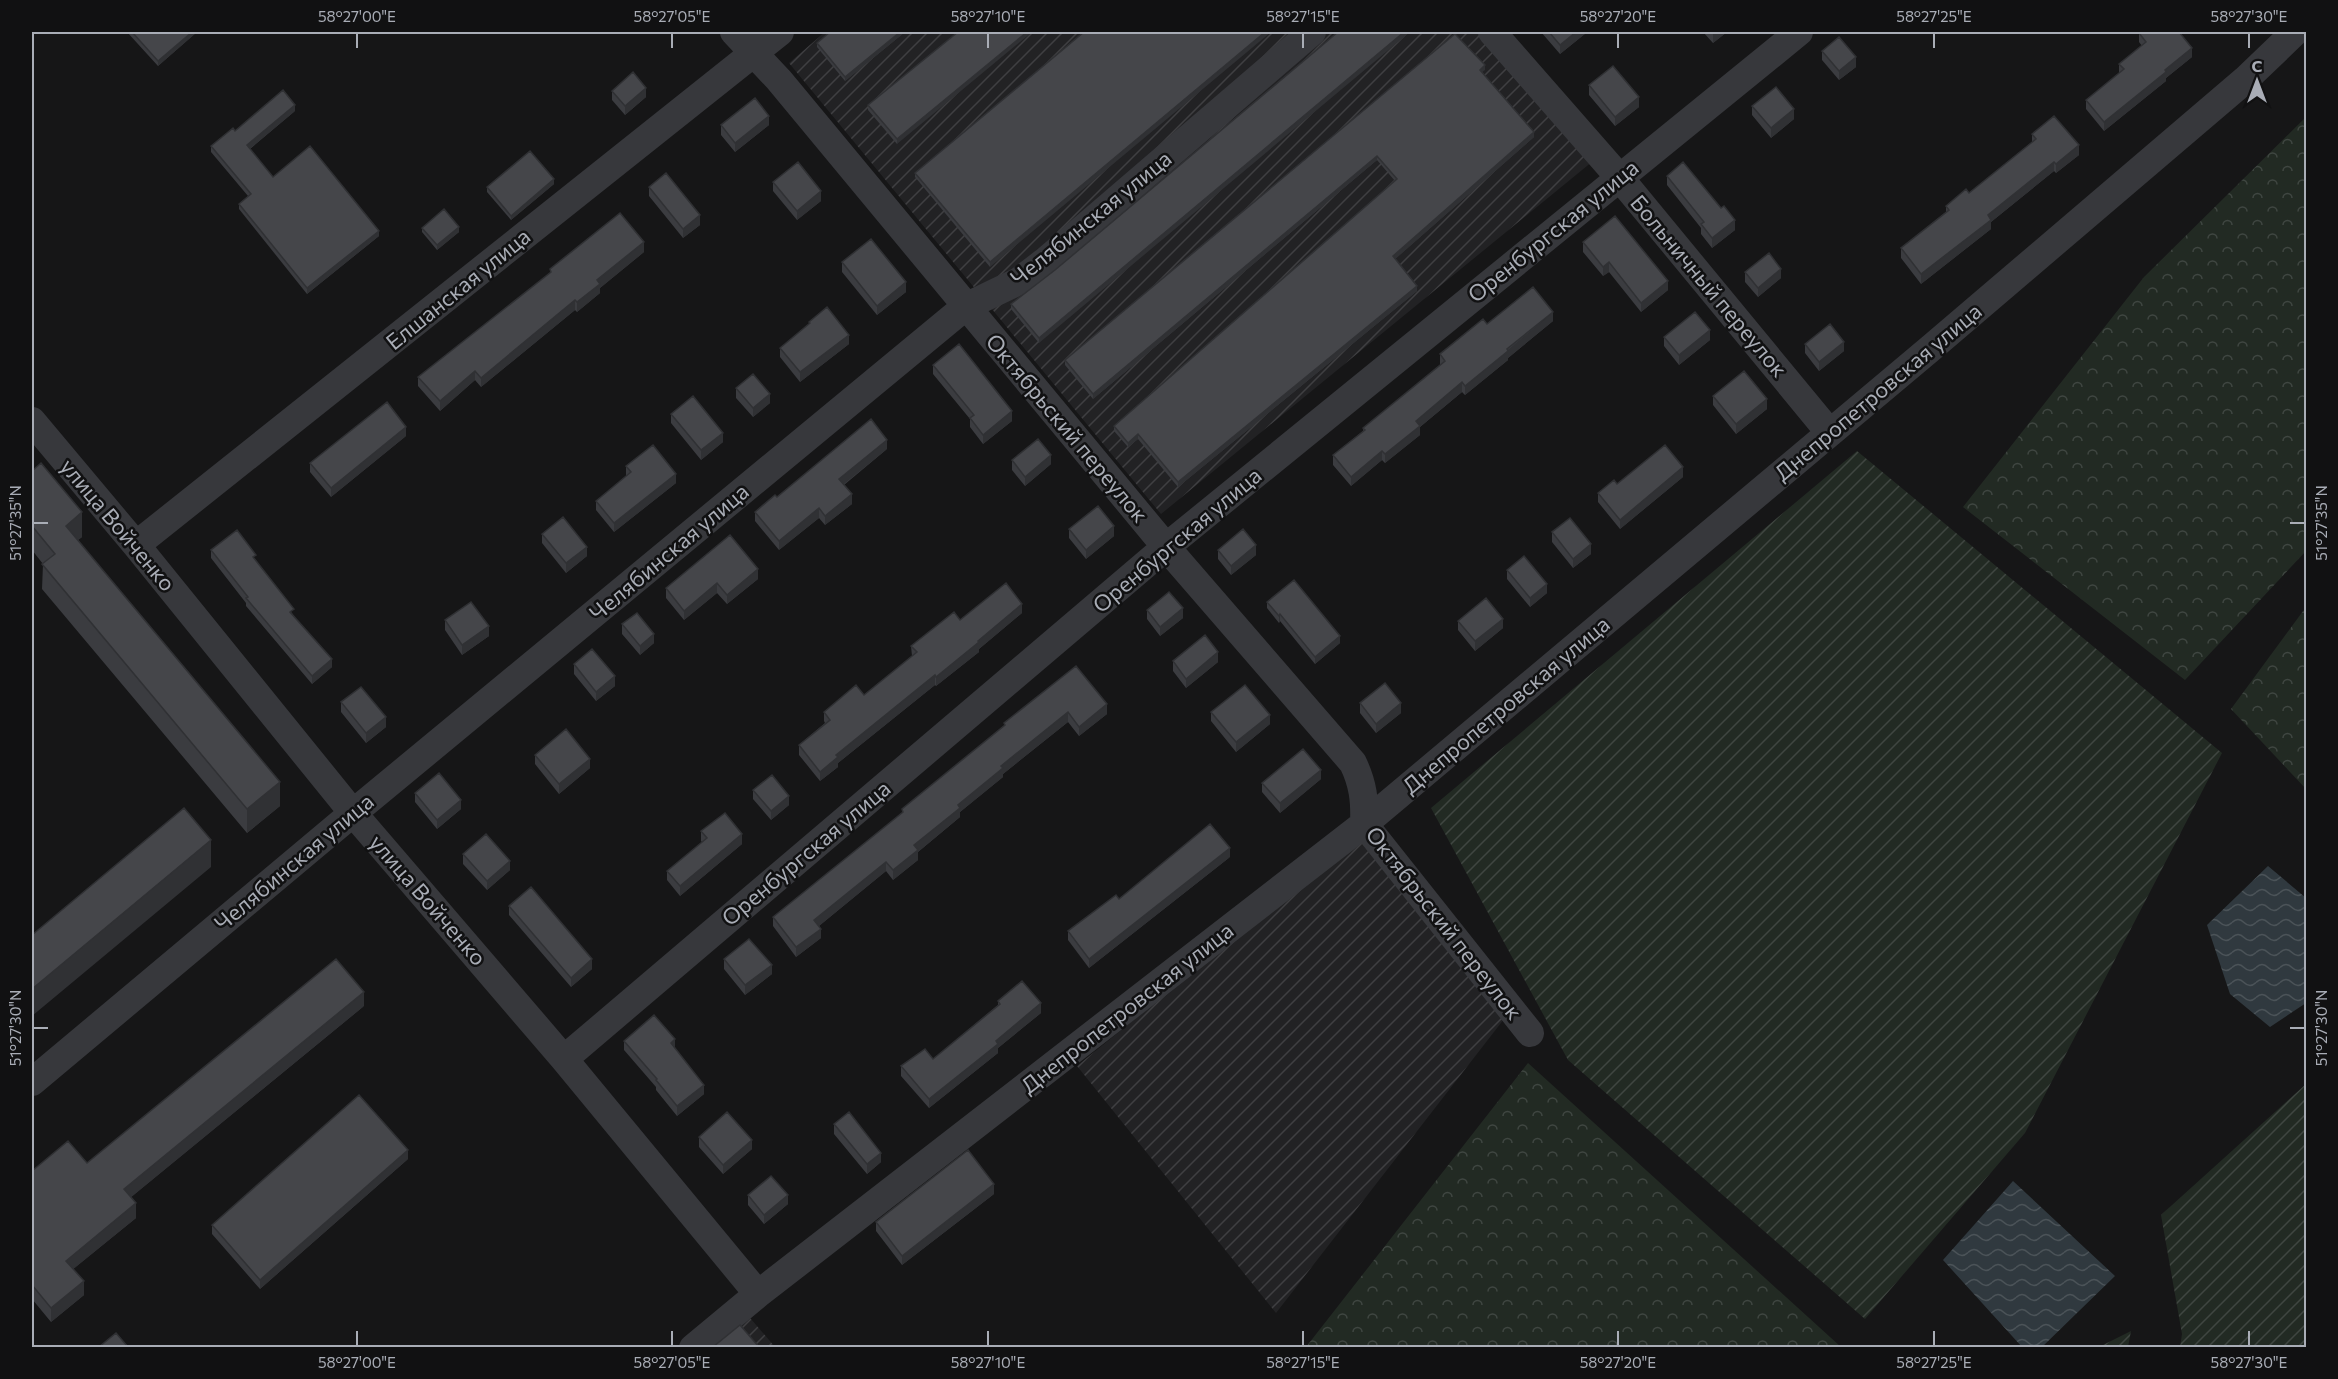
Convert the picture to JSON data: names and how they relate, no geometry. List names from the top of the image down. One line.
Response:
{"streets":{"street":["Челябинская улица","Оренбургская улица","Больничный переулок","Елшанская улица","Днепропетровская улица","Октябрьский переулок","улица Войченко"]},"crossings":[["Челябинская улица","Октябрьский переулок"],["Челябинская улица","улица Войченко"],["Оренбургская улица","Больничный переулок"],["Оренбургская улица","Октябрьский переулок"],["Оренбургская улица","улица Войченко"],["Больничный переулок","Днепропетровская улица"],["Елшанская улица","Октябрьский переулок"],["Елшанская улица","улица Войченко"],["Днепропетровская улица","Октябрьский переулок"],["Днепропетровская улица","улица Войченко"]],"north":"top","coordinates":["58°27'00\"E","58°27'05\"E","58°27'10\"E","58°27'15\"E","58°27'20\"E","58°27'25\"E","58°27'30\"E","51°27'35\"N","51°27'30\"N"]}
